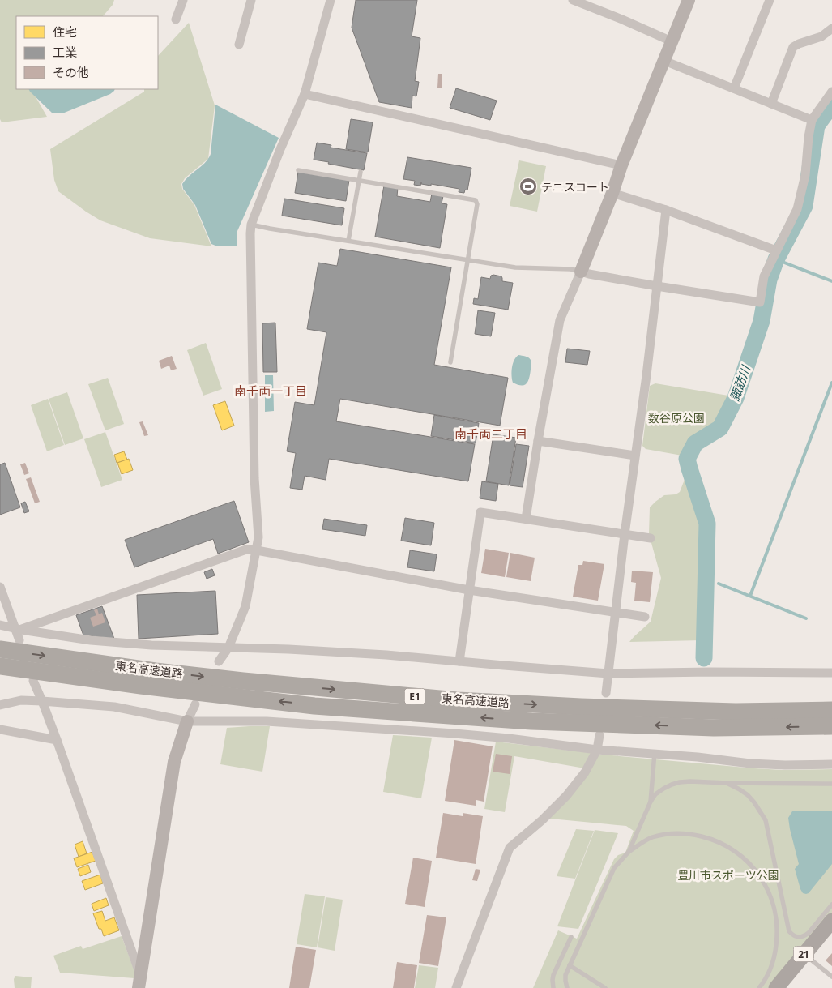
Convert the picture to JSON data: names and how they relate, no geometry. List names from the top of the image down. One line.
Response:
{"streets":{"highway":["東名高速道路","E1"],"main road":["21"]},"districts":["南千両一丁目","南千両二丁目"],"water":["諏訪川"],"parks":["数谷原公園","豊川市スポーツ公園"],"places":{"sports":["テニスコート"]},"legend":["住宅","工業","その他"]}
